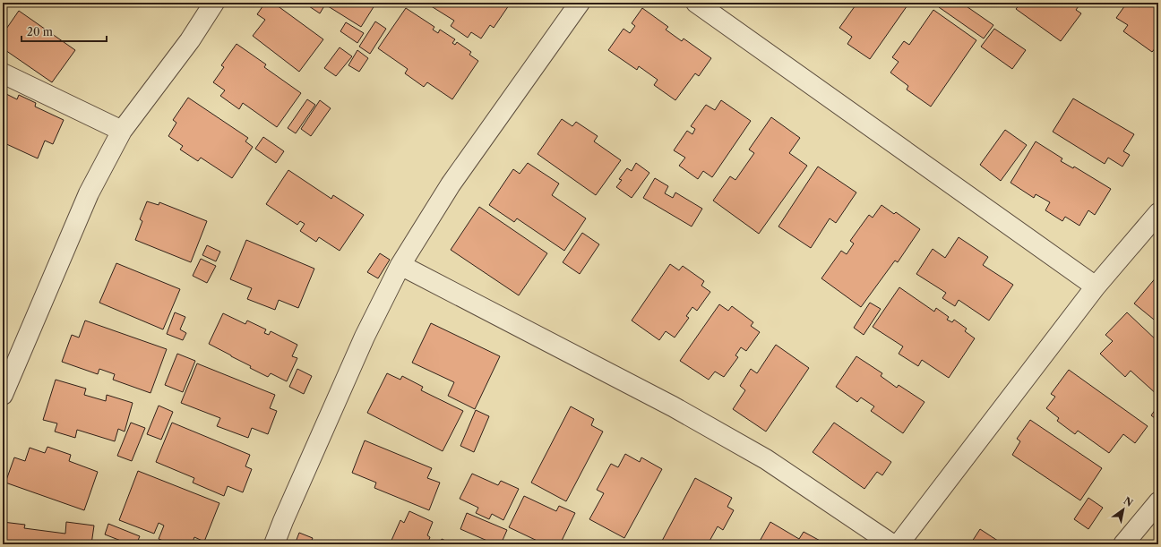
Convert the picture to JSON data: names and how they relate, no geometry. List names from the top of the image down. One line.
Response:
{"scale_bar":"20 m","north":"top right"}
